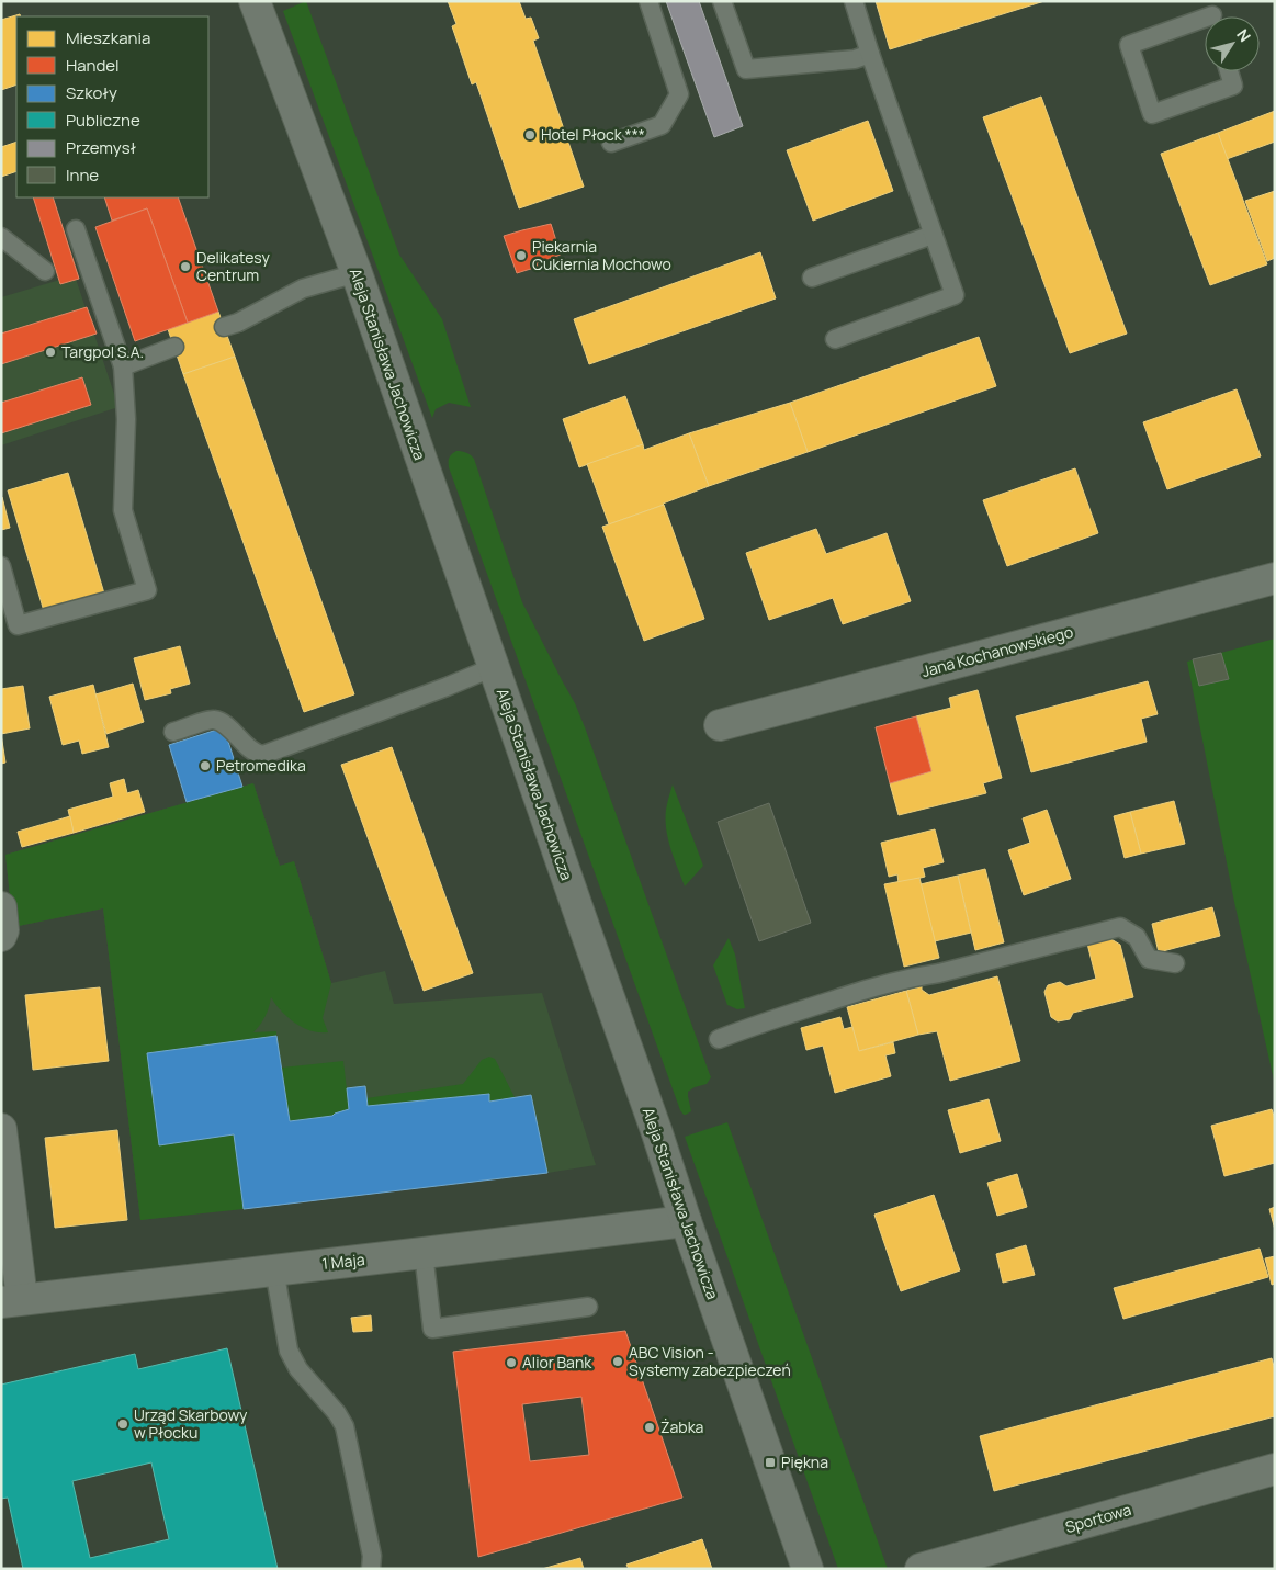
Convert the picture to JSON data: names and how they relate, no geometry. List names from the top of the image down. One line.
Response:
{"streets":{"street":["Aleja Stanisława Jachowicza","Jana Kochanowskiego","1 Maja","Sportowa"]},"crossings":[["Aleja Stanisława Jachowicza","1 Maja"]],"places":{"other":["Hotel Płock ***","Piekarnia Cukiernia Mochowo","Delikatesy Centrum","Targpol S.A.","Petromedika","ABC Vision - Systemy zabezpieczeń","Alior Bank","Urząd Skarbowy w Płocku","Żabka"],"transit":["Piękna"]},"legend":["Mieszkania","Handel","Szkoły","Publiczne","Przemysł","Inne"],"north":"top right"}
